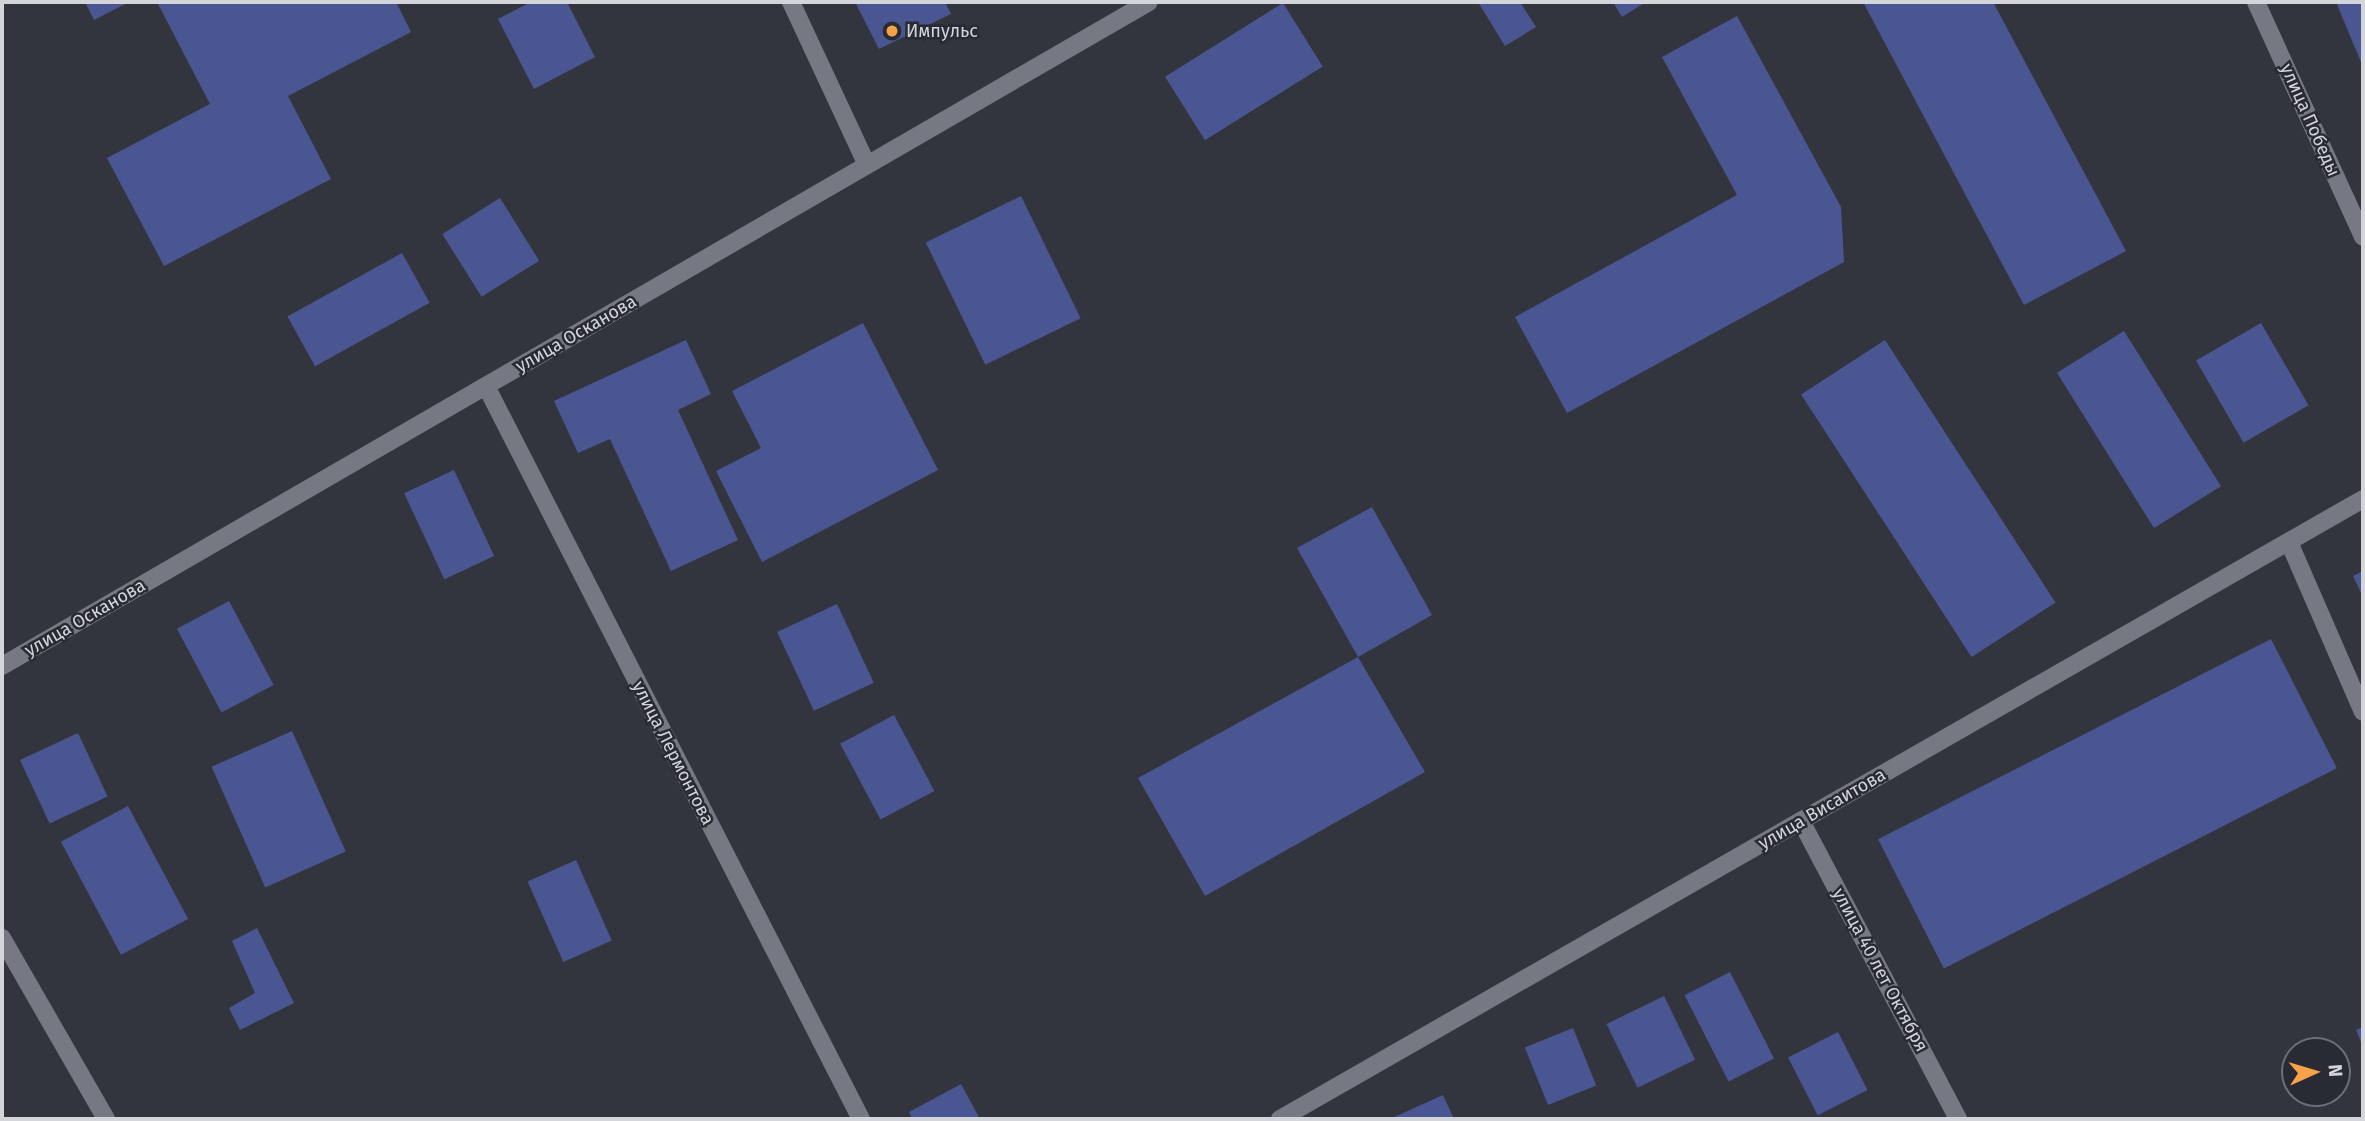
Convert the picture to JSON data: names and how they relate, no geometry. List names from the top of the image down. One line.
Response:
{"streets":{"street":["улица Победы","улица Осканова","улица Лермонтова","улица Висаитова","улица 40 лет Октября"]},"crossings":[["улица Осканова","улица Лермонтова"],["улица Висаитова","улица 40 лет Октября"]],"places":["Импульс"],"north":"right"}
